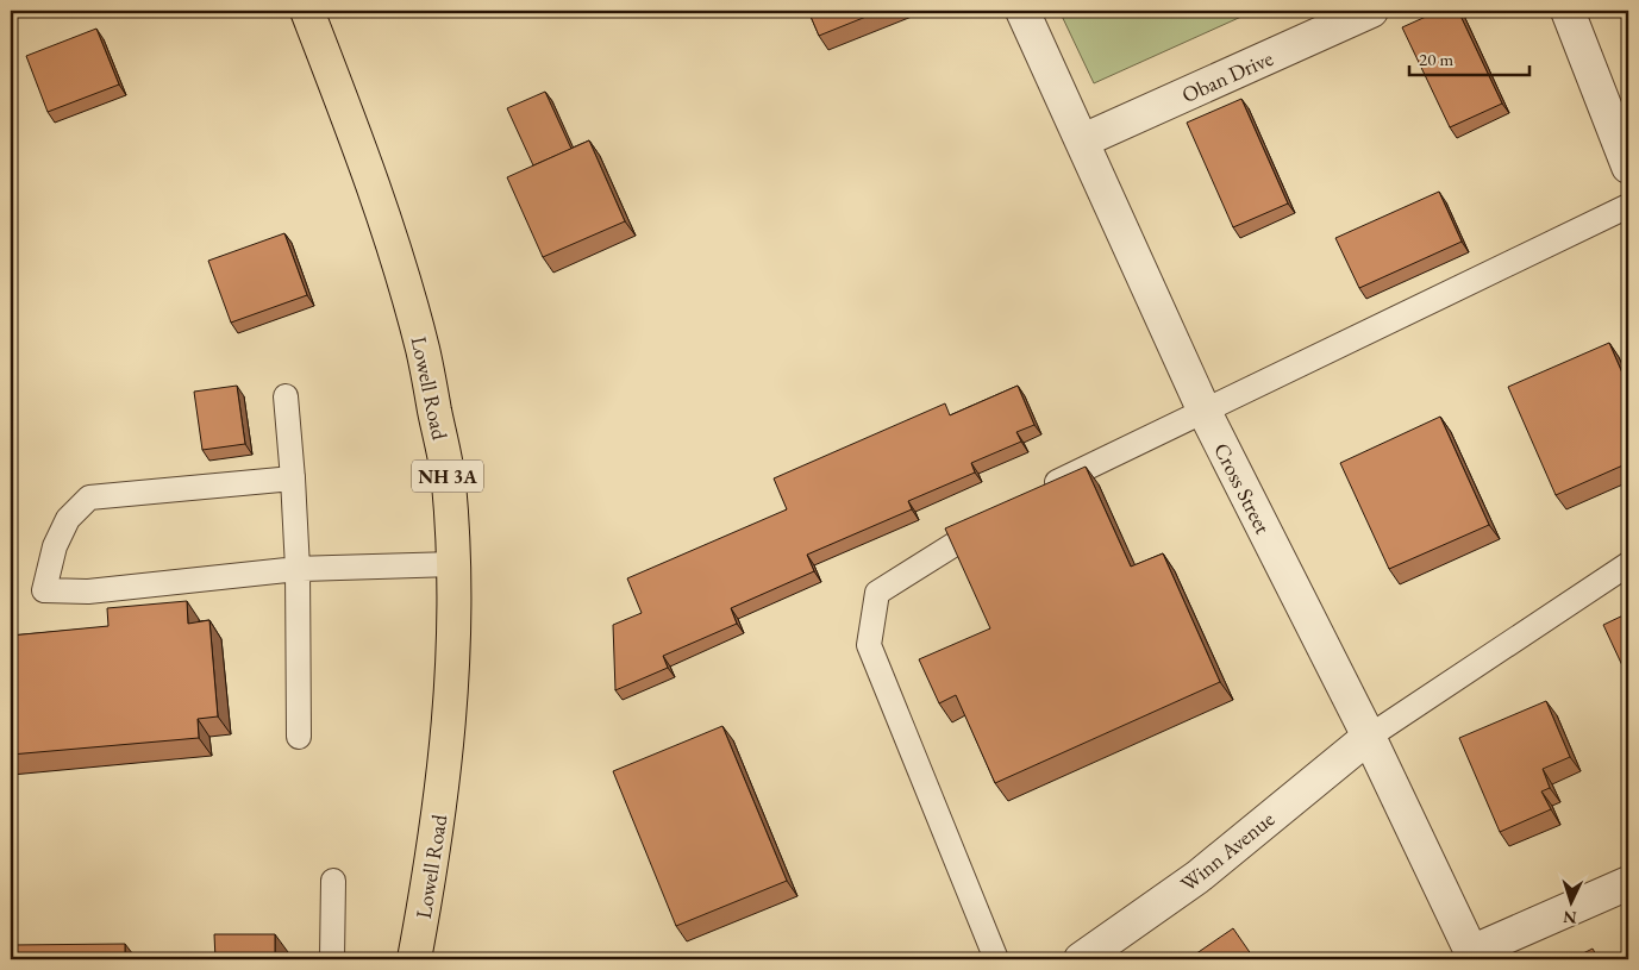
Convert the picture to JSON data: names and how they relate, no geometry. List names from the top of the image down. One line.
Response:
{"streets":{"main road":["Lowell Road","NH 3A"],"street":["Oban Drive","Cross Street","Winn Avenue"]},"crossings":[["Oban Drive","Cross Street"],["Cross Street","Winn Avenue"]],"scale_bar":"20 m","north":"bottom"}
